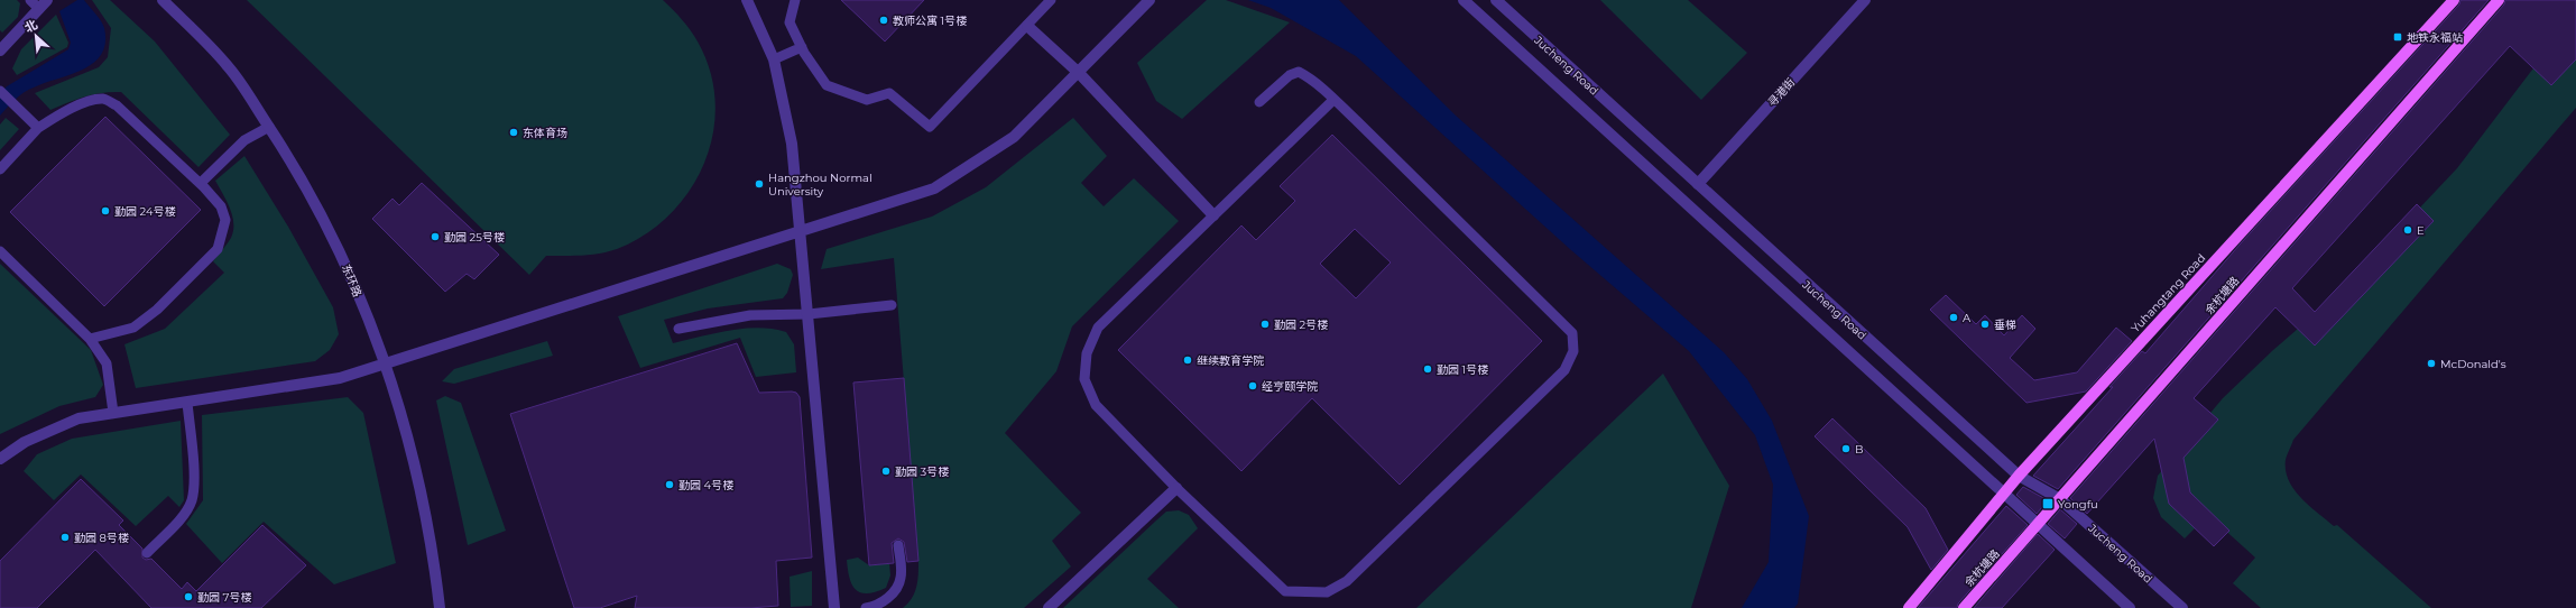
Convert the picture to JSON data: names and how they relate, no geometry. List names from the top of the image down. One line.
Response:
{"streets":{"main road":["Yuhangtang Road","余杭塘路"],"street":["Jucheng Road","寻港街","东环路"]},"crossings":[["Jucheng Road","寻港街"],["Jucheng Road","Yuhangtang Road"],["Jucheng Road","余杭塘路"]],"places":{"other":["教师公寓 1号楼","东体育场","Hangzhou Normal University","勤园 24号楼","E","勤园 25号楼","A","勤园 2号楼","垂梯","继续教育学院","McDonald's","勤园 1号楼","经亨颐学院","B","勤园 3号楼","勤园 4号楼","勤园 8号楼","勤园 7号楼"],"transit":["地铁永福站","Yongfu"]},"north":"top left"}
